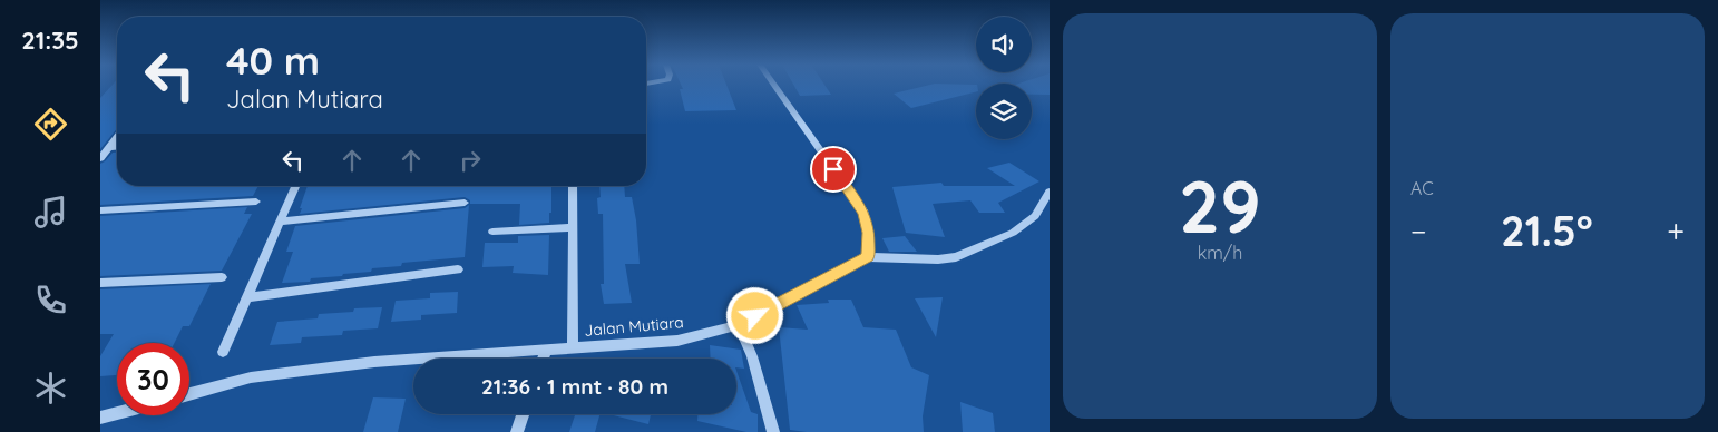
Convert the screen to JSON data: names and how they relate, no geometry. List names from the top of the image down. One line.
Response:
{"streets":{"street":["Jalan Mutiara"]},"page":{"tabs":"21:35","tile":[["29","km/h"],"AC"],"turn":["40 m","Jalan Mutiara"],"heat":["−","21.5°","+"],"limit":"30","trip":"21:36 · 1 mnt · 80 m"}}
